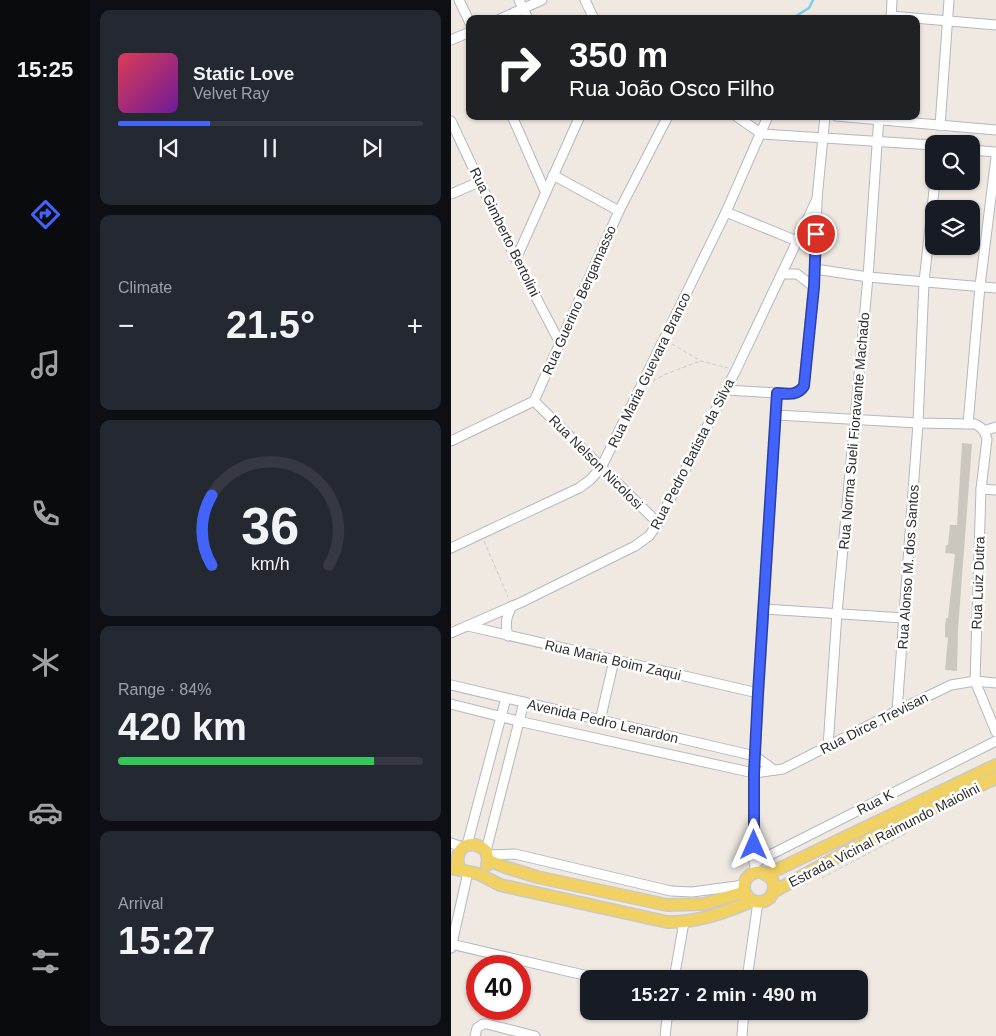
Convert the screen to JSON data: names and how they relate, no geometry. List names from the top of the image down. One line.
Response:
{"streets":{"main road":["Estrada Vicinal Raimundo Maiolini"],"street":["Rua Gimberto Bertolini","Rua Guerino Bergamasso","Rua Maria Guevara Branco","Rua Norma Sueli Fioravante Machado","Rua Pedro Batista da Silva","Rua Nelson Nicolosi","Rua Alonso M. dos Santos","Rua Luiz Dutra","Rua Maria Boim Zaqui","Avenida Pedro Lenardon","Rua Dirce Trevisan","Rua K"]},"crossings":[["Rua Gimberto Bertolini","Rua Guerino Bergamasso"],["Rua Guerino Bergamasso","Rua Nelson Nicolosi"],["Rua Maria Guevara Branco","Rua Nelson Nicolosi"],["Rua Norma Sueli Fioravante Machado","Rua Dirce Trevisan"],["Rua Pedro Batista da Silva","Rua Nelson Nicolosi"],["Rua Pedro Batista da Silva","Rua Maria Boim Zaqui"],["Rua Alonso M. dos Santos","Rua Dirce Trevisan"],["Rua Luiz Dutra","Rua Dirce Trevisan"],["Avenida Pedro Lenardon","Rua Dirce Trevisan"],["Rua K","Estrada Vicinal Raimundo Maiolini"]],"page":{"tabs":"15:25","turn":["350 m","Rua João Osco Filho"],"song":["Static Love","Velvet Ray"],"tile":["Climate",["Range · 84%","420 km"],["Arrival","15:27"]],"heat":["−","21.5°","+"],"limit":"40","trip":"15:27 · 2 min · 490 m","gauge":["36","km/h"]}}
